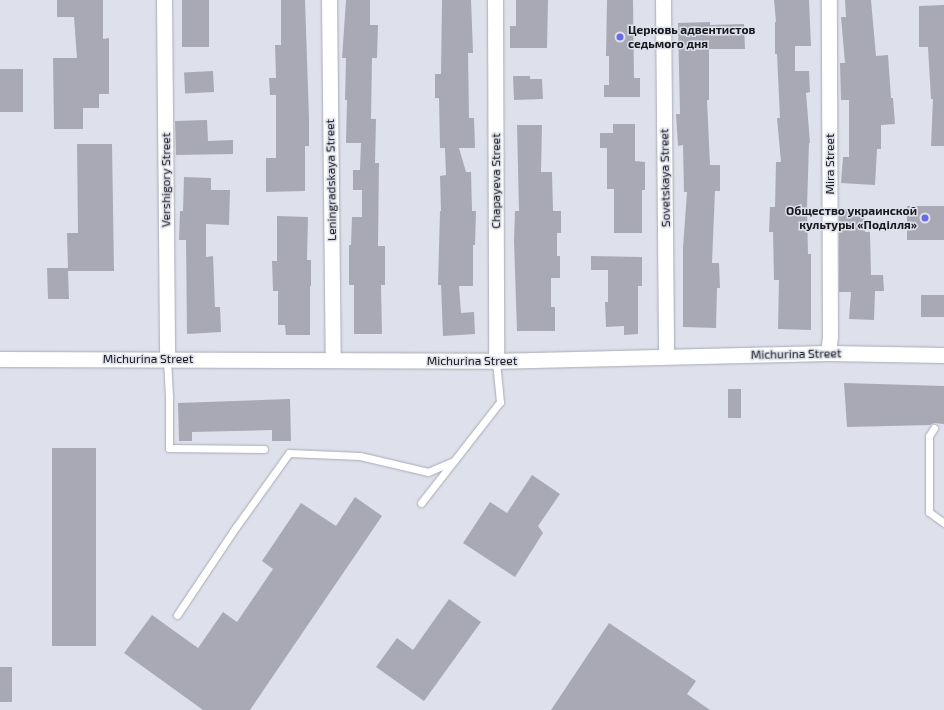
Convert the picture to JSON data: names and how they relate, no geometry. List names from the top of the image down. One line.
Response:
{"streets":{"street":["Mira Street","Sovetskaya Street","Vershigory Street","Leningradskaya Street","Chapayeva Street","Michurina Street"]},"crossings":[["Mira Street","Michurina Street"],["Sovetskaya Street","Michurina Street"],["Vershigory Street","Michurina Street"],["Leningradskaya Street","Michurina Street"],["Chapayeva Street","Michurina Street"]],"places":["Церковь адвентистов седьмого дня","Общество украинской культуры «Поділля»"]}
